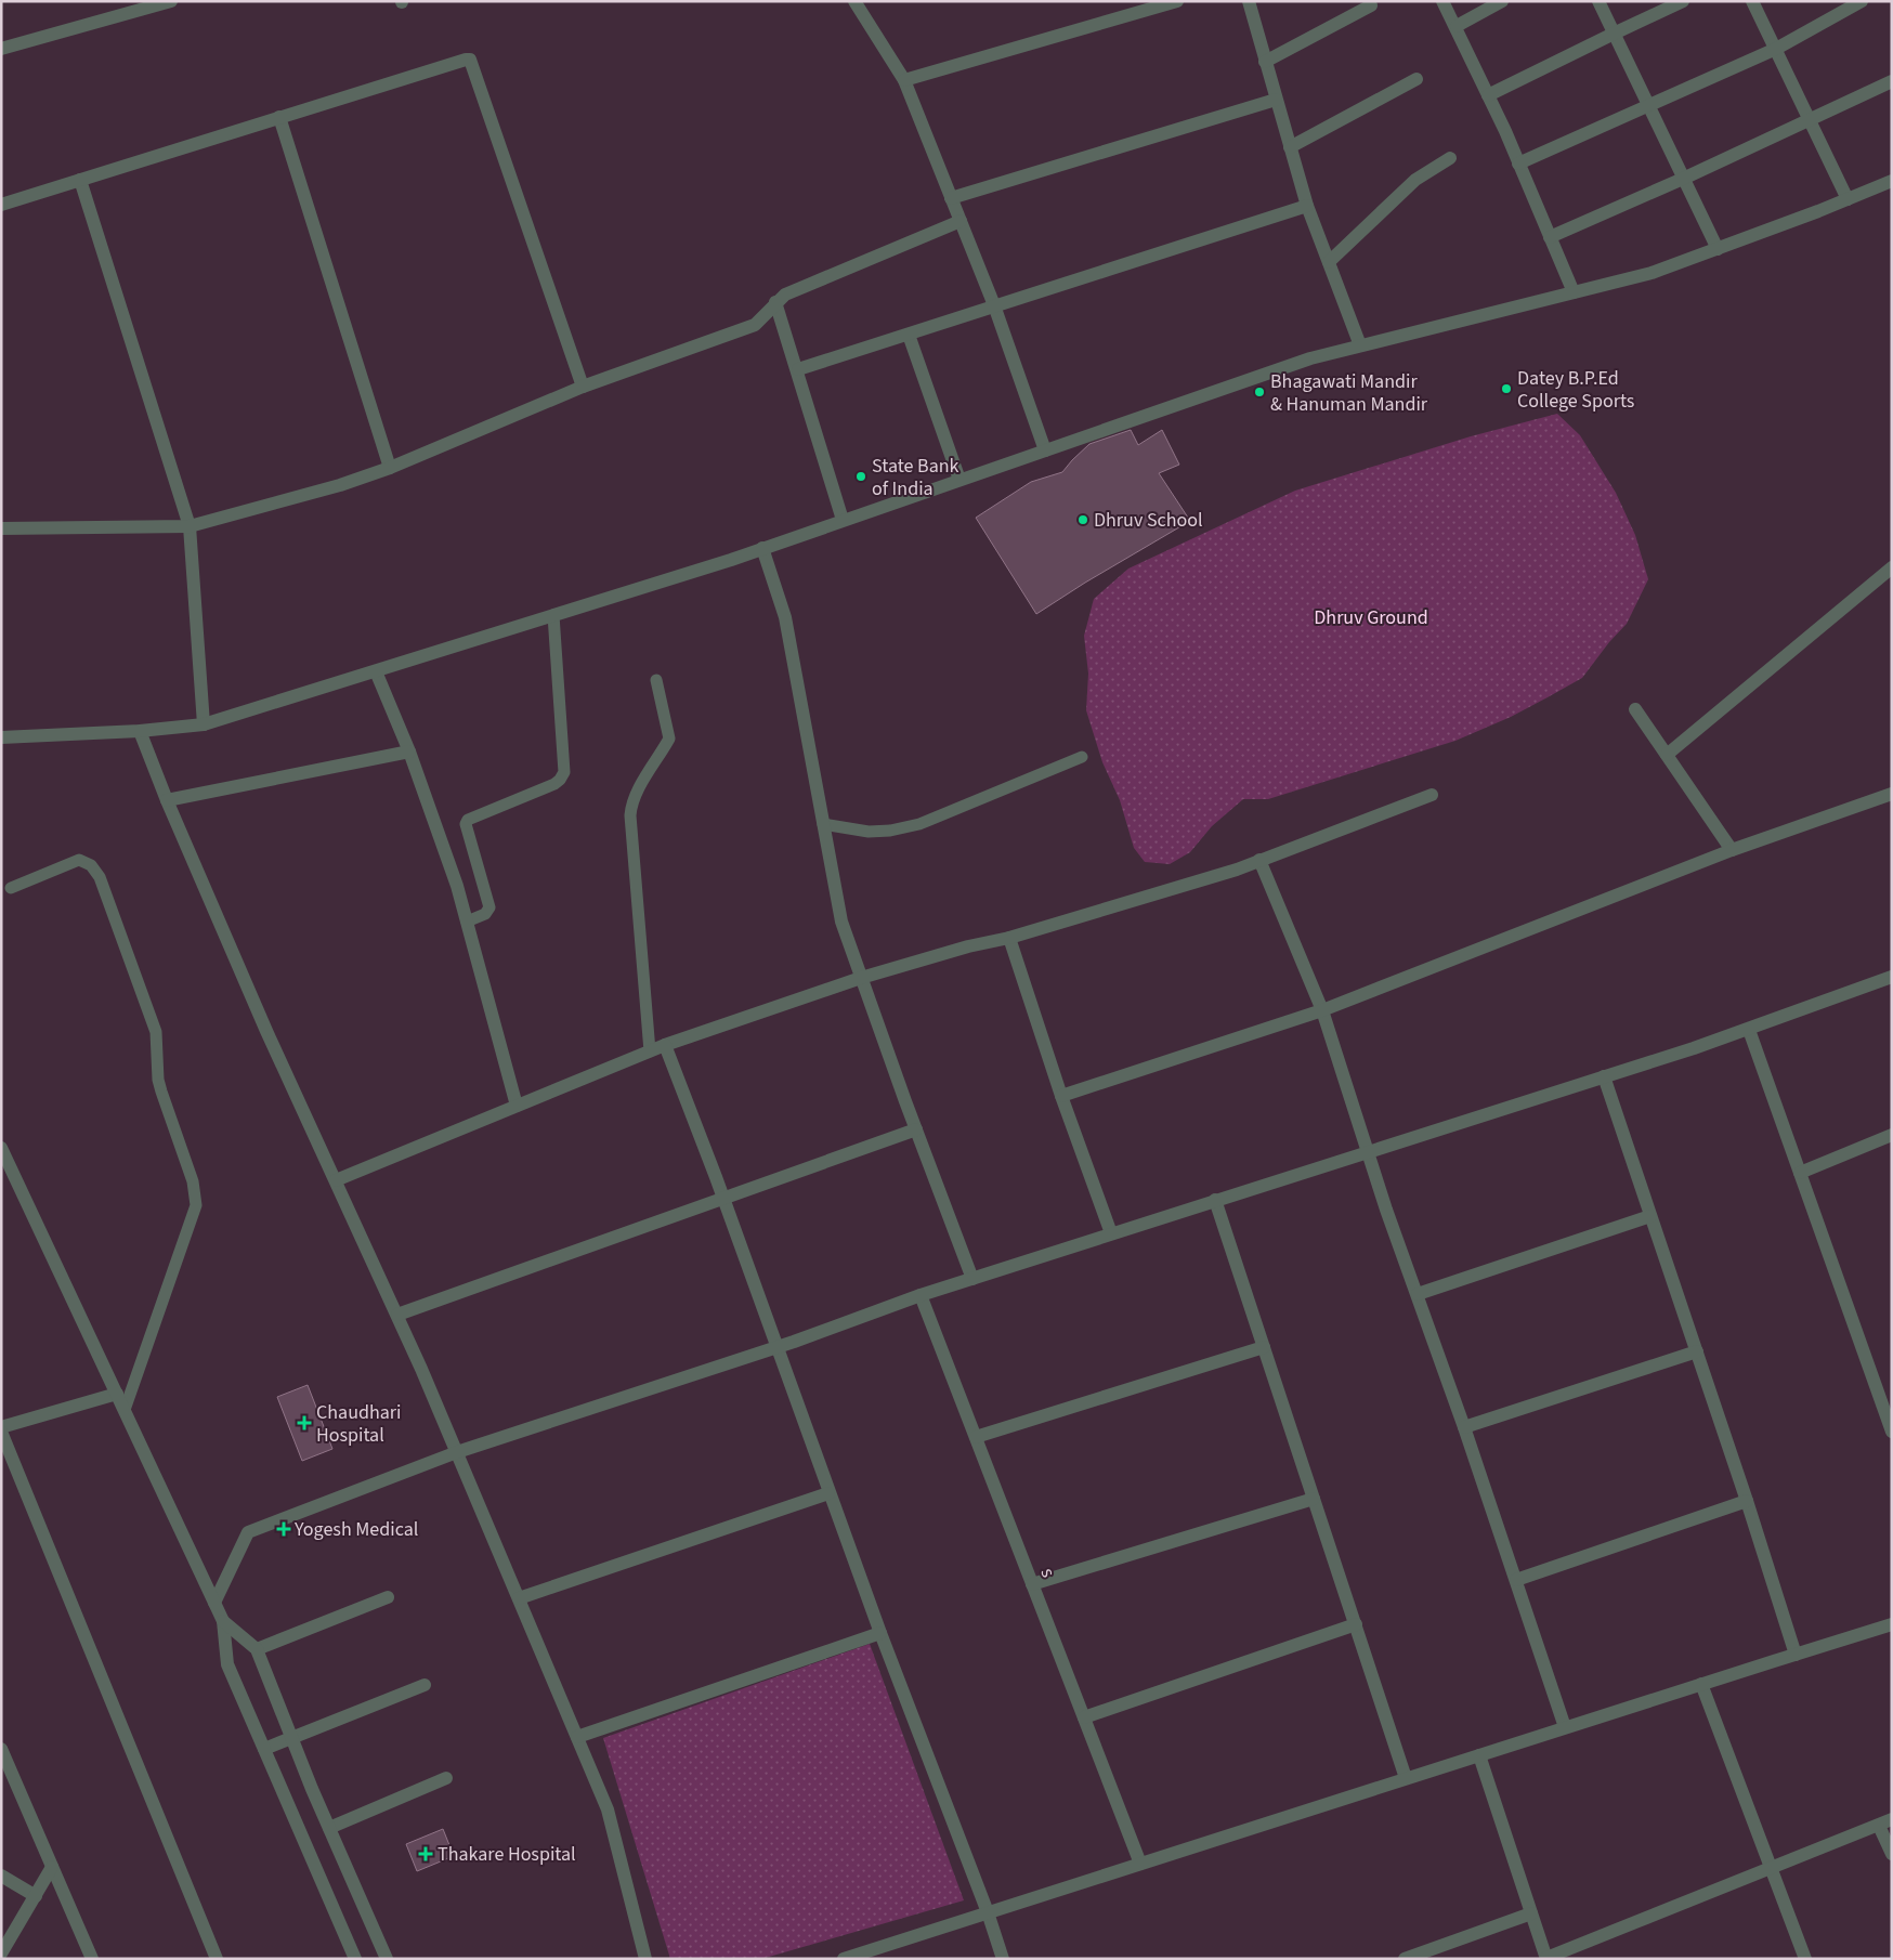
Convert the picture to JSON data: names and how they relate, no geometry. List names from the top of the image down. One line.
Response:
{"streets":{"street":["s"]},"parks":["Dhruv Ground"],"places":{"other":["Datey B.P.Ed College Sports","Bhagawati Mandir & Hanuman Mandir","State Bank of India","Dhruv School"],"health":["Chaudhari Hospital","Yogesh Medical","Thakare Hospital"]}}
